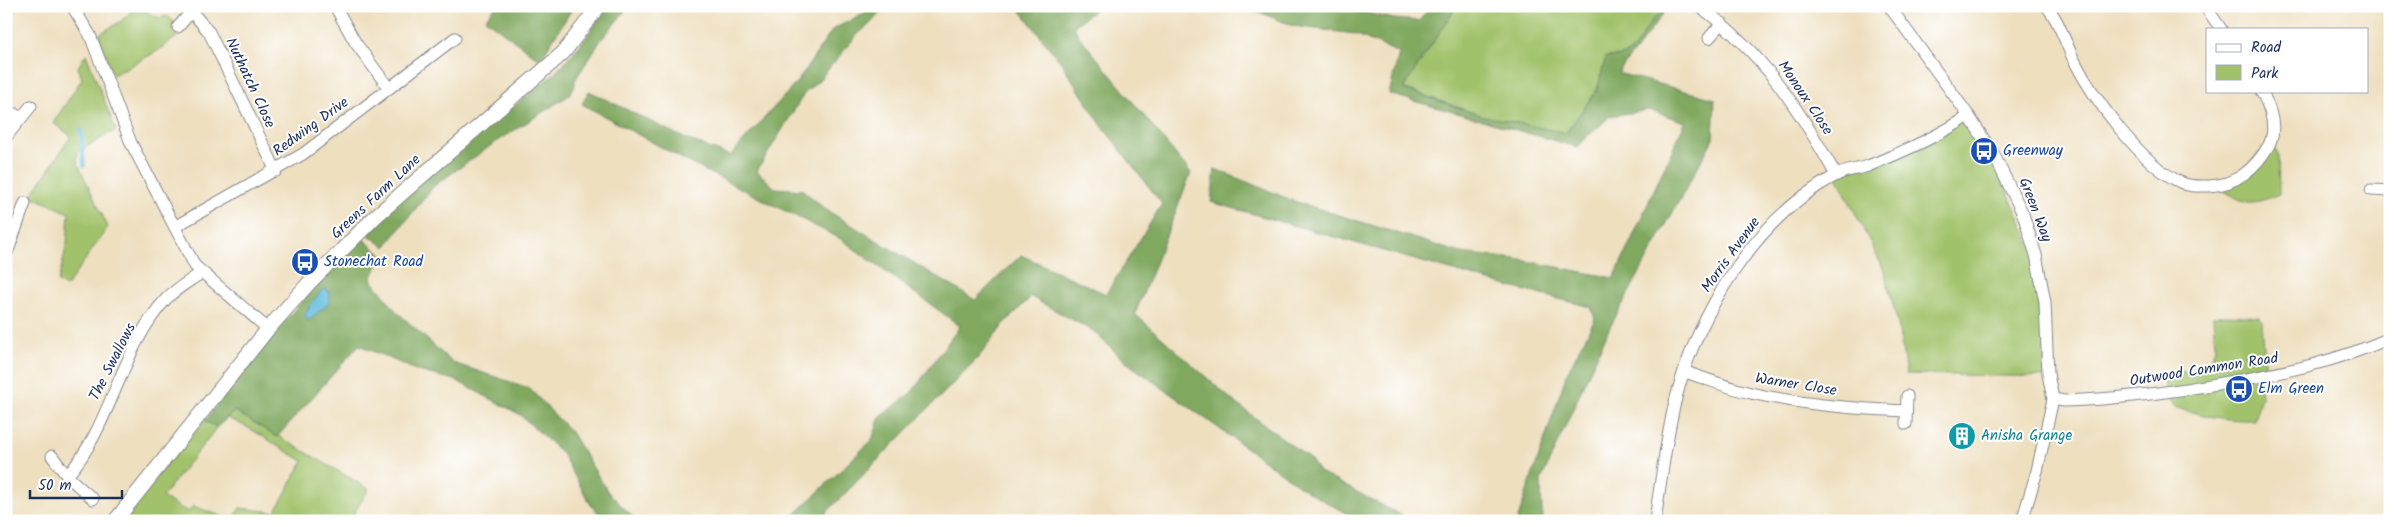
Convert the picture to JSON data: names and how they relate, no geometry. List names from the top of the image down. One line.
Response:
{"streets":{"street":["Nuthatch Close","Monoux Close","Redwing Drive","Greens Farm Lane","Green Way","Morris Avenue","The Swallows","Outwood Common Road","Warner Close"]},"crossings":[["Nuthatch Close","Redwing Drive"],["Monoux Close","Morris Avenue"],["Green Way","Morris Avenue"],["Green Way","Outwood Common Road"],["Morris Avenue","Warner Close"]],"places":{"bus stop":["Greenway","Stonechat Road","Elm Green"],"building":["Anisha Grange"]},"legend":["Road","Park"],"scale_bar":"50 m"}
